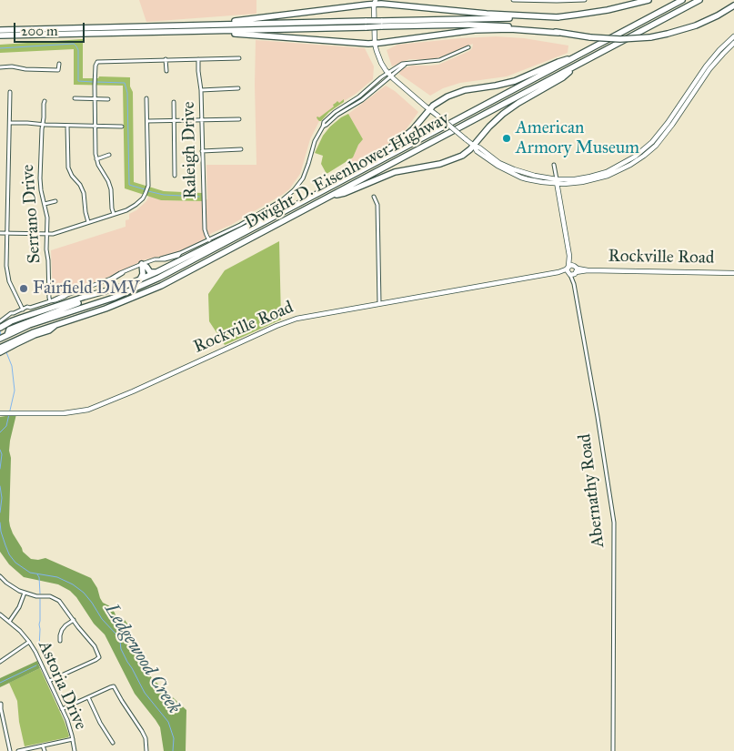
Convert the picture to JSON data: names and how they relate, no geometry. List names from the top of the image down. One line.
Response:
{"streets":{"highway":["Dwight D. Eisenhower Highway"],"main road":["Rockville Road"],"street":["Raleigh Drive","Serrano Drive","Abernathy Road","Astoria Drive"]},"crossings":[["Rockville Road","Abernathy Road"]],"water":["Ledgewood Creek"],"places":["American Armory Museum","Fairfield DMV"],"scale_bar":"200 m"}
